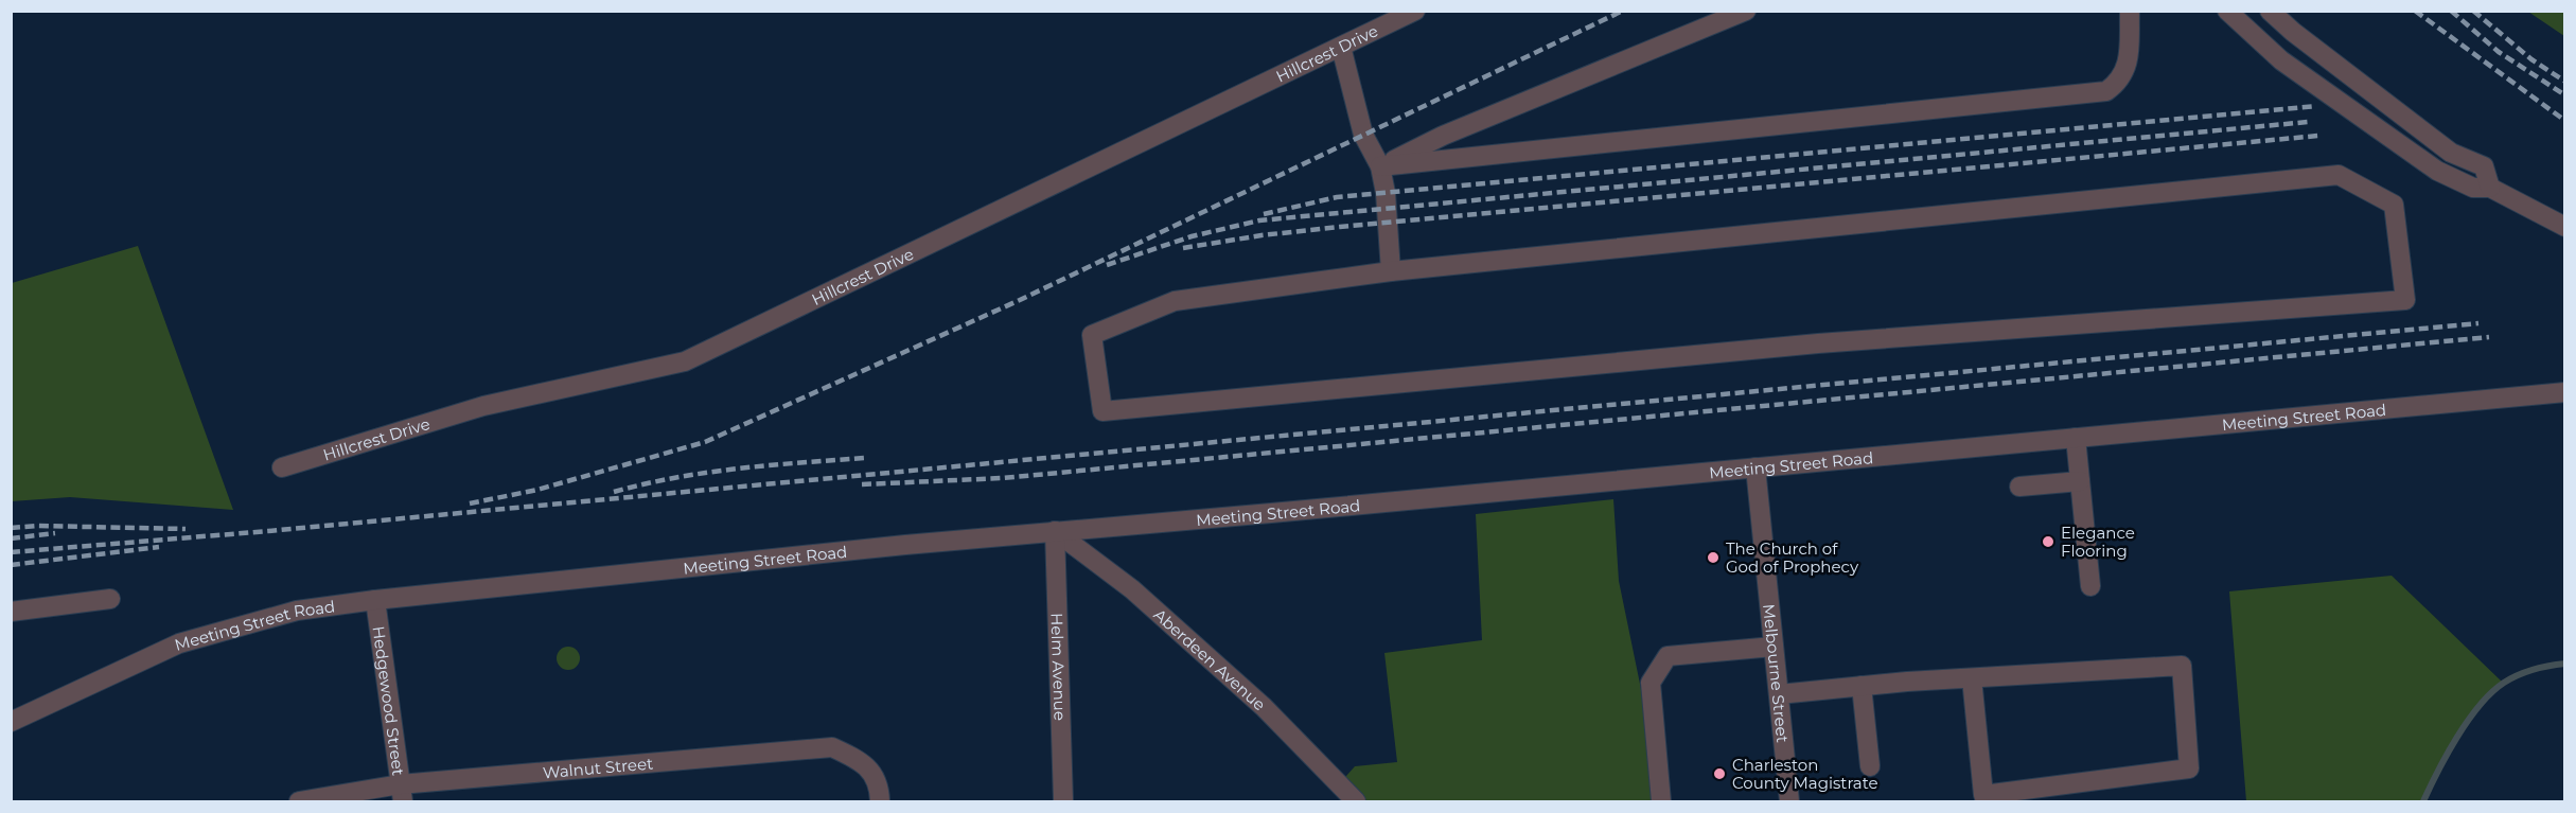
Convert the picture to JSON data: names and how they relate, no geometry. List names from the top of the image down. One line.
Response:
{"streets":{"street":["Hillcrest Drive","Meeting Street Road","Aberdeen Avenue","Helm Avenue","Melbourne Street","Hedgewood Street","Walnut Street"]},"crossings":[["Meeting Street Road","Aberdeen Avenue"],["Meeting Street Road","Helm Avenue"],["Meeting Street Road","Melbourne Street"],["Meeting Street Road","Hedgewood Street"],["Aberdeen Avenue","Helm Avenue"],["Hedgewood Street","Walnut Street"]],"places":["Elegance Flooring","The Church of God of Prophecy","Charleston County Magistrate"]}
